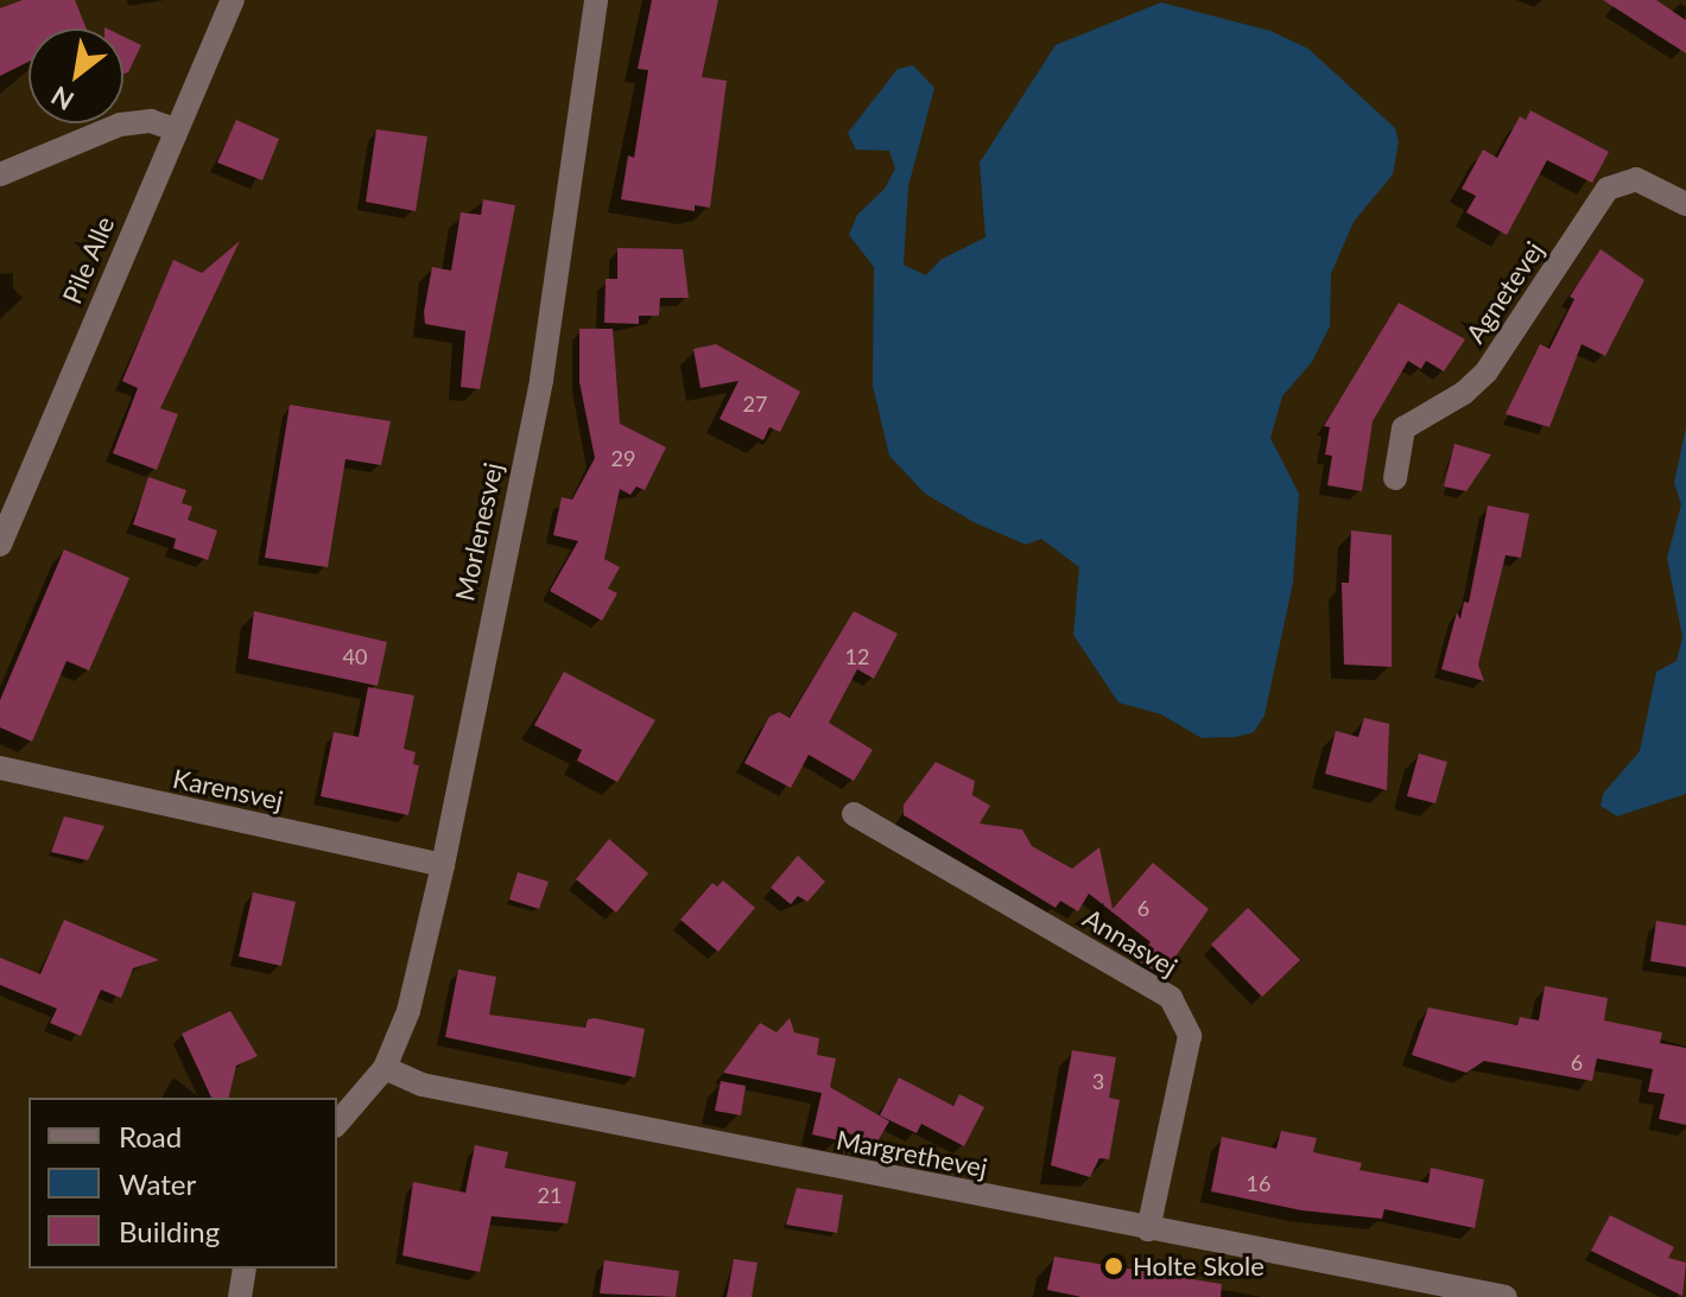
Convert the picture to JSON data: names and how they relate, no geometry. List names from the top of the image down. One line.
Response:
{"streets":{"street":["Pile Alle","Agnetevej","Morlenesvej","Karensvej","Annasvej","Margrethevej"]},"crossings":[["Morlenesvej","Karensvej"],["Morlenesvej","Margrethevej"],["Annasvej","Margrethevej"]],"places":["Holte Skole"],"house_numbers":["27","29","40","12","6","6","3","16","21"],"legend":["Road","Water","Building"],"north":"bottom left"}
